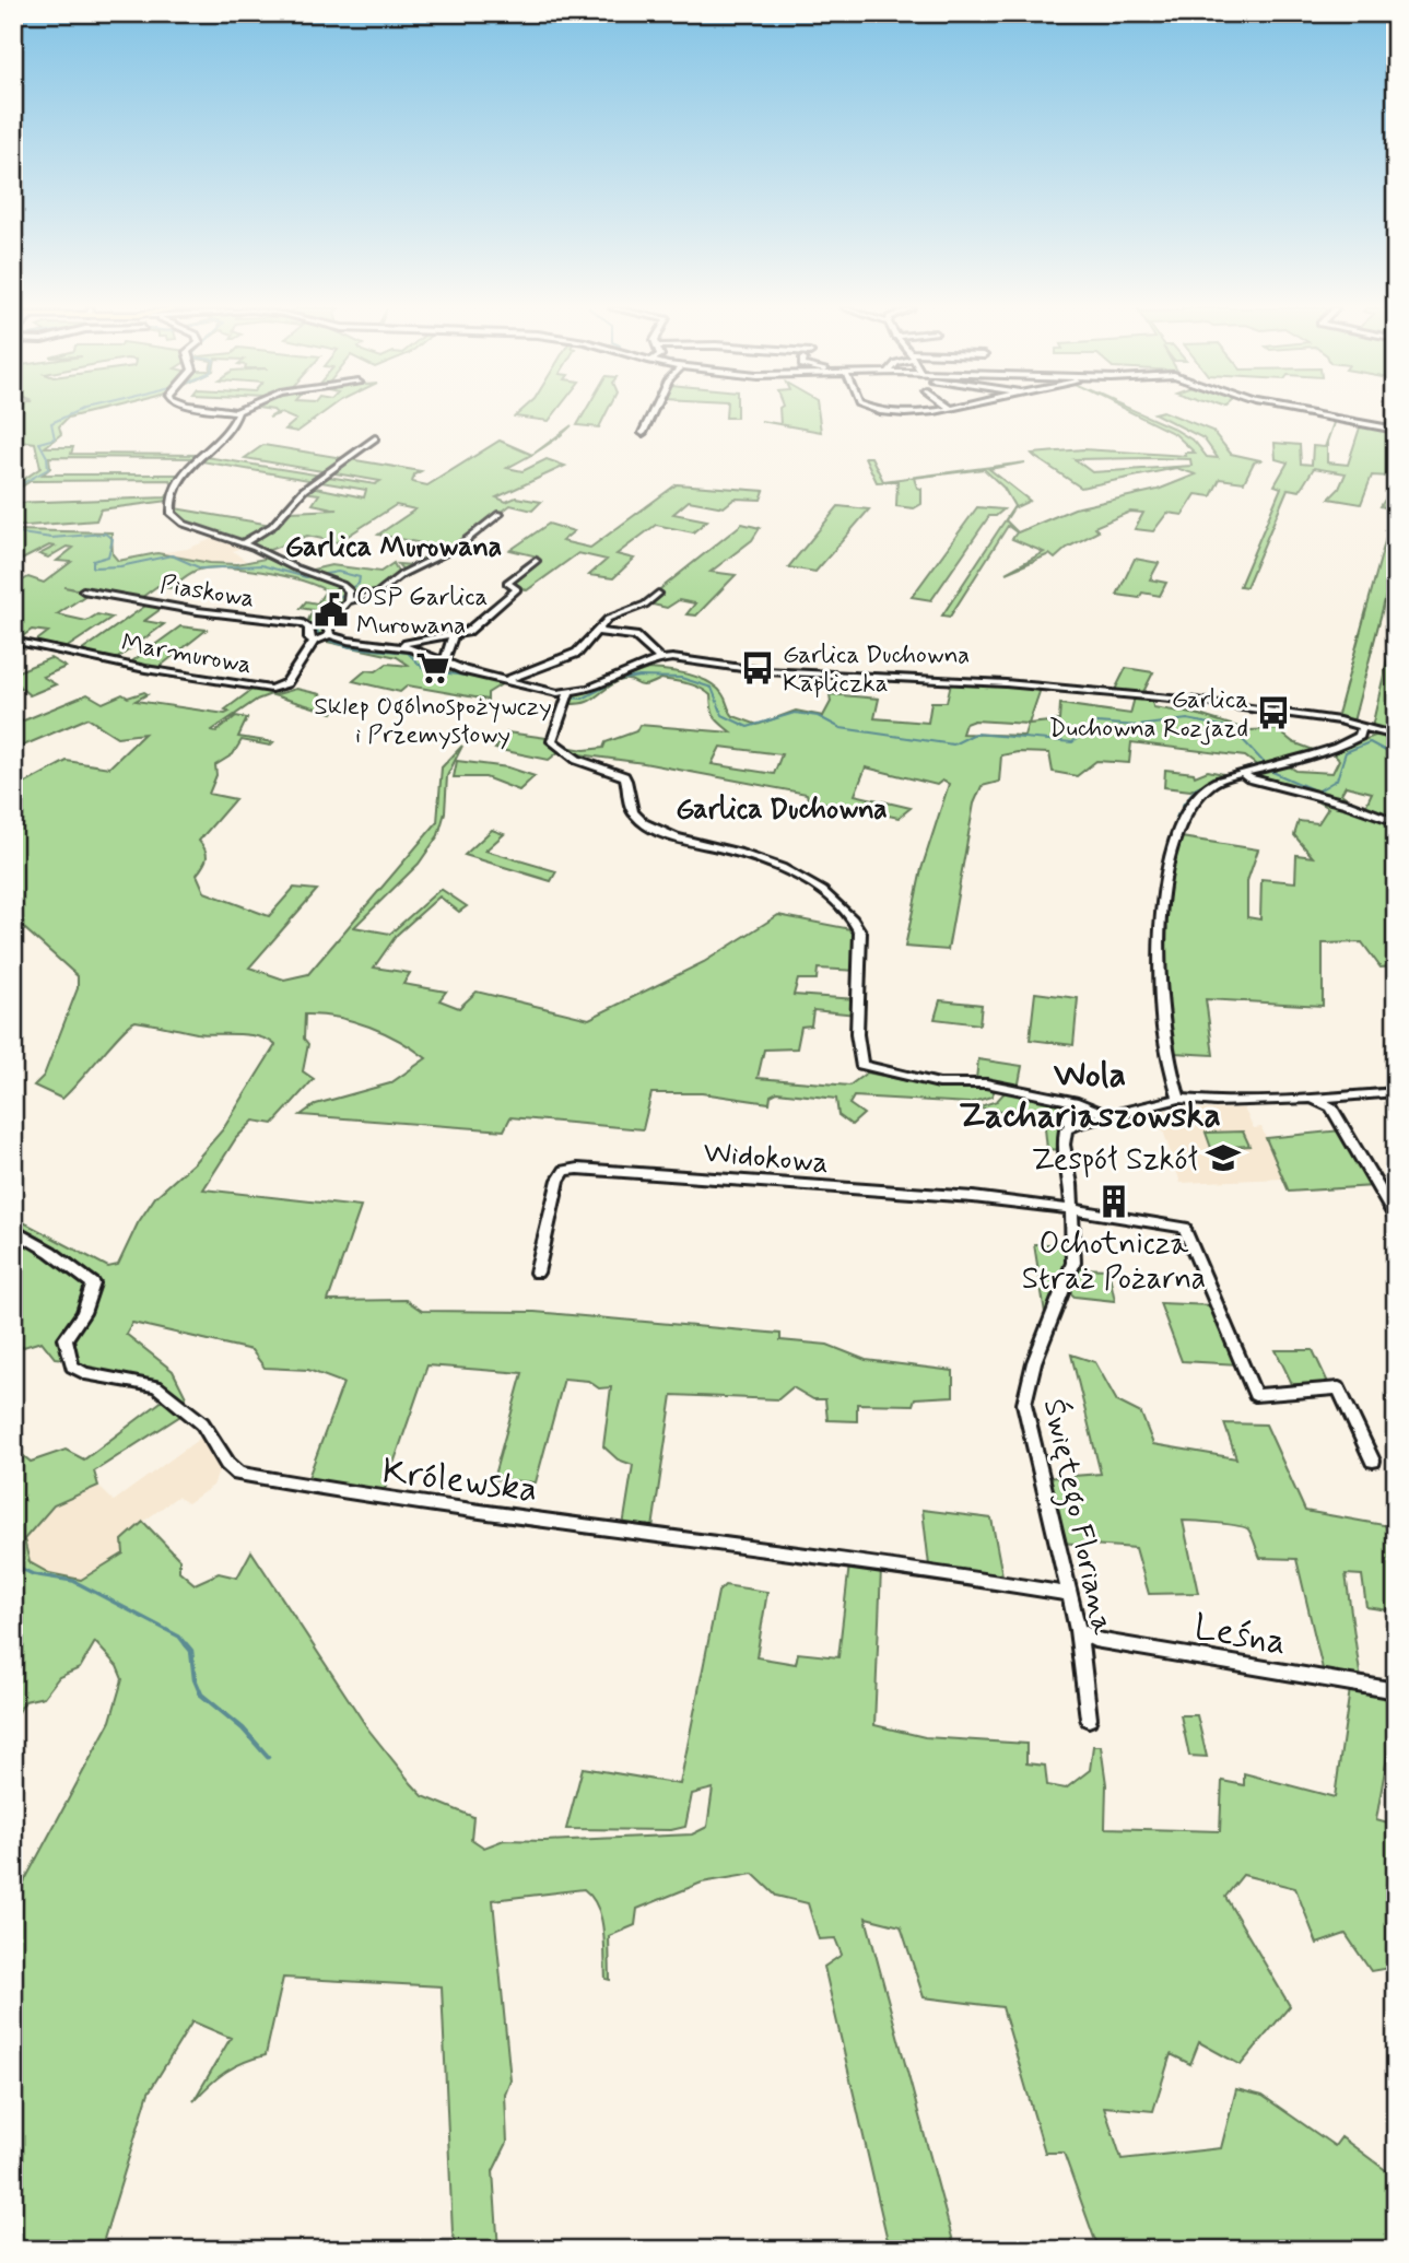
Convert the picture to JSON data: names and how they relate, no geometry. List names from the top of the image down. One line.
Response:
{"streets":{"street":["Piaskowa","Marmurowa","Widokowa","Królewska","Świętego Floriana","Leśna"]},"crossings":[["Piaskowa","Marmurowa"],["Widokowa","Świętego Floriana"],["Królewska","Świętego Floriana"],["Świętego Floriana","Leśna"]],"districts":["Garlica Murowana","Garlica Duchowna","Wola Zachariaszowska"],"places":{"public building":["OSP Garlica Murowana"],"supermarket":["Sklep Ogólnospożywczy i Przemysłowy"],"bus stop":["Garlica Duchowna Kapliczka","Garlica Duchowna Rozjazd"],"school or university":["Zespół Szkół"],"building":["Ochotnicza Straż Pożarna"]}}
